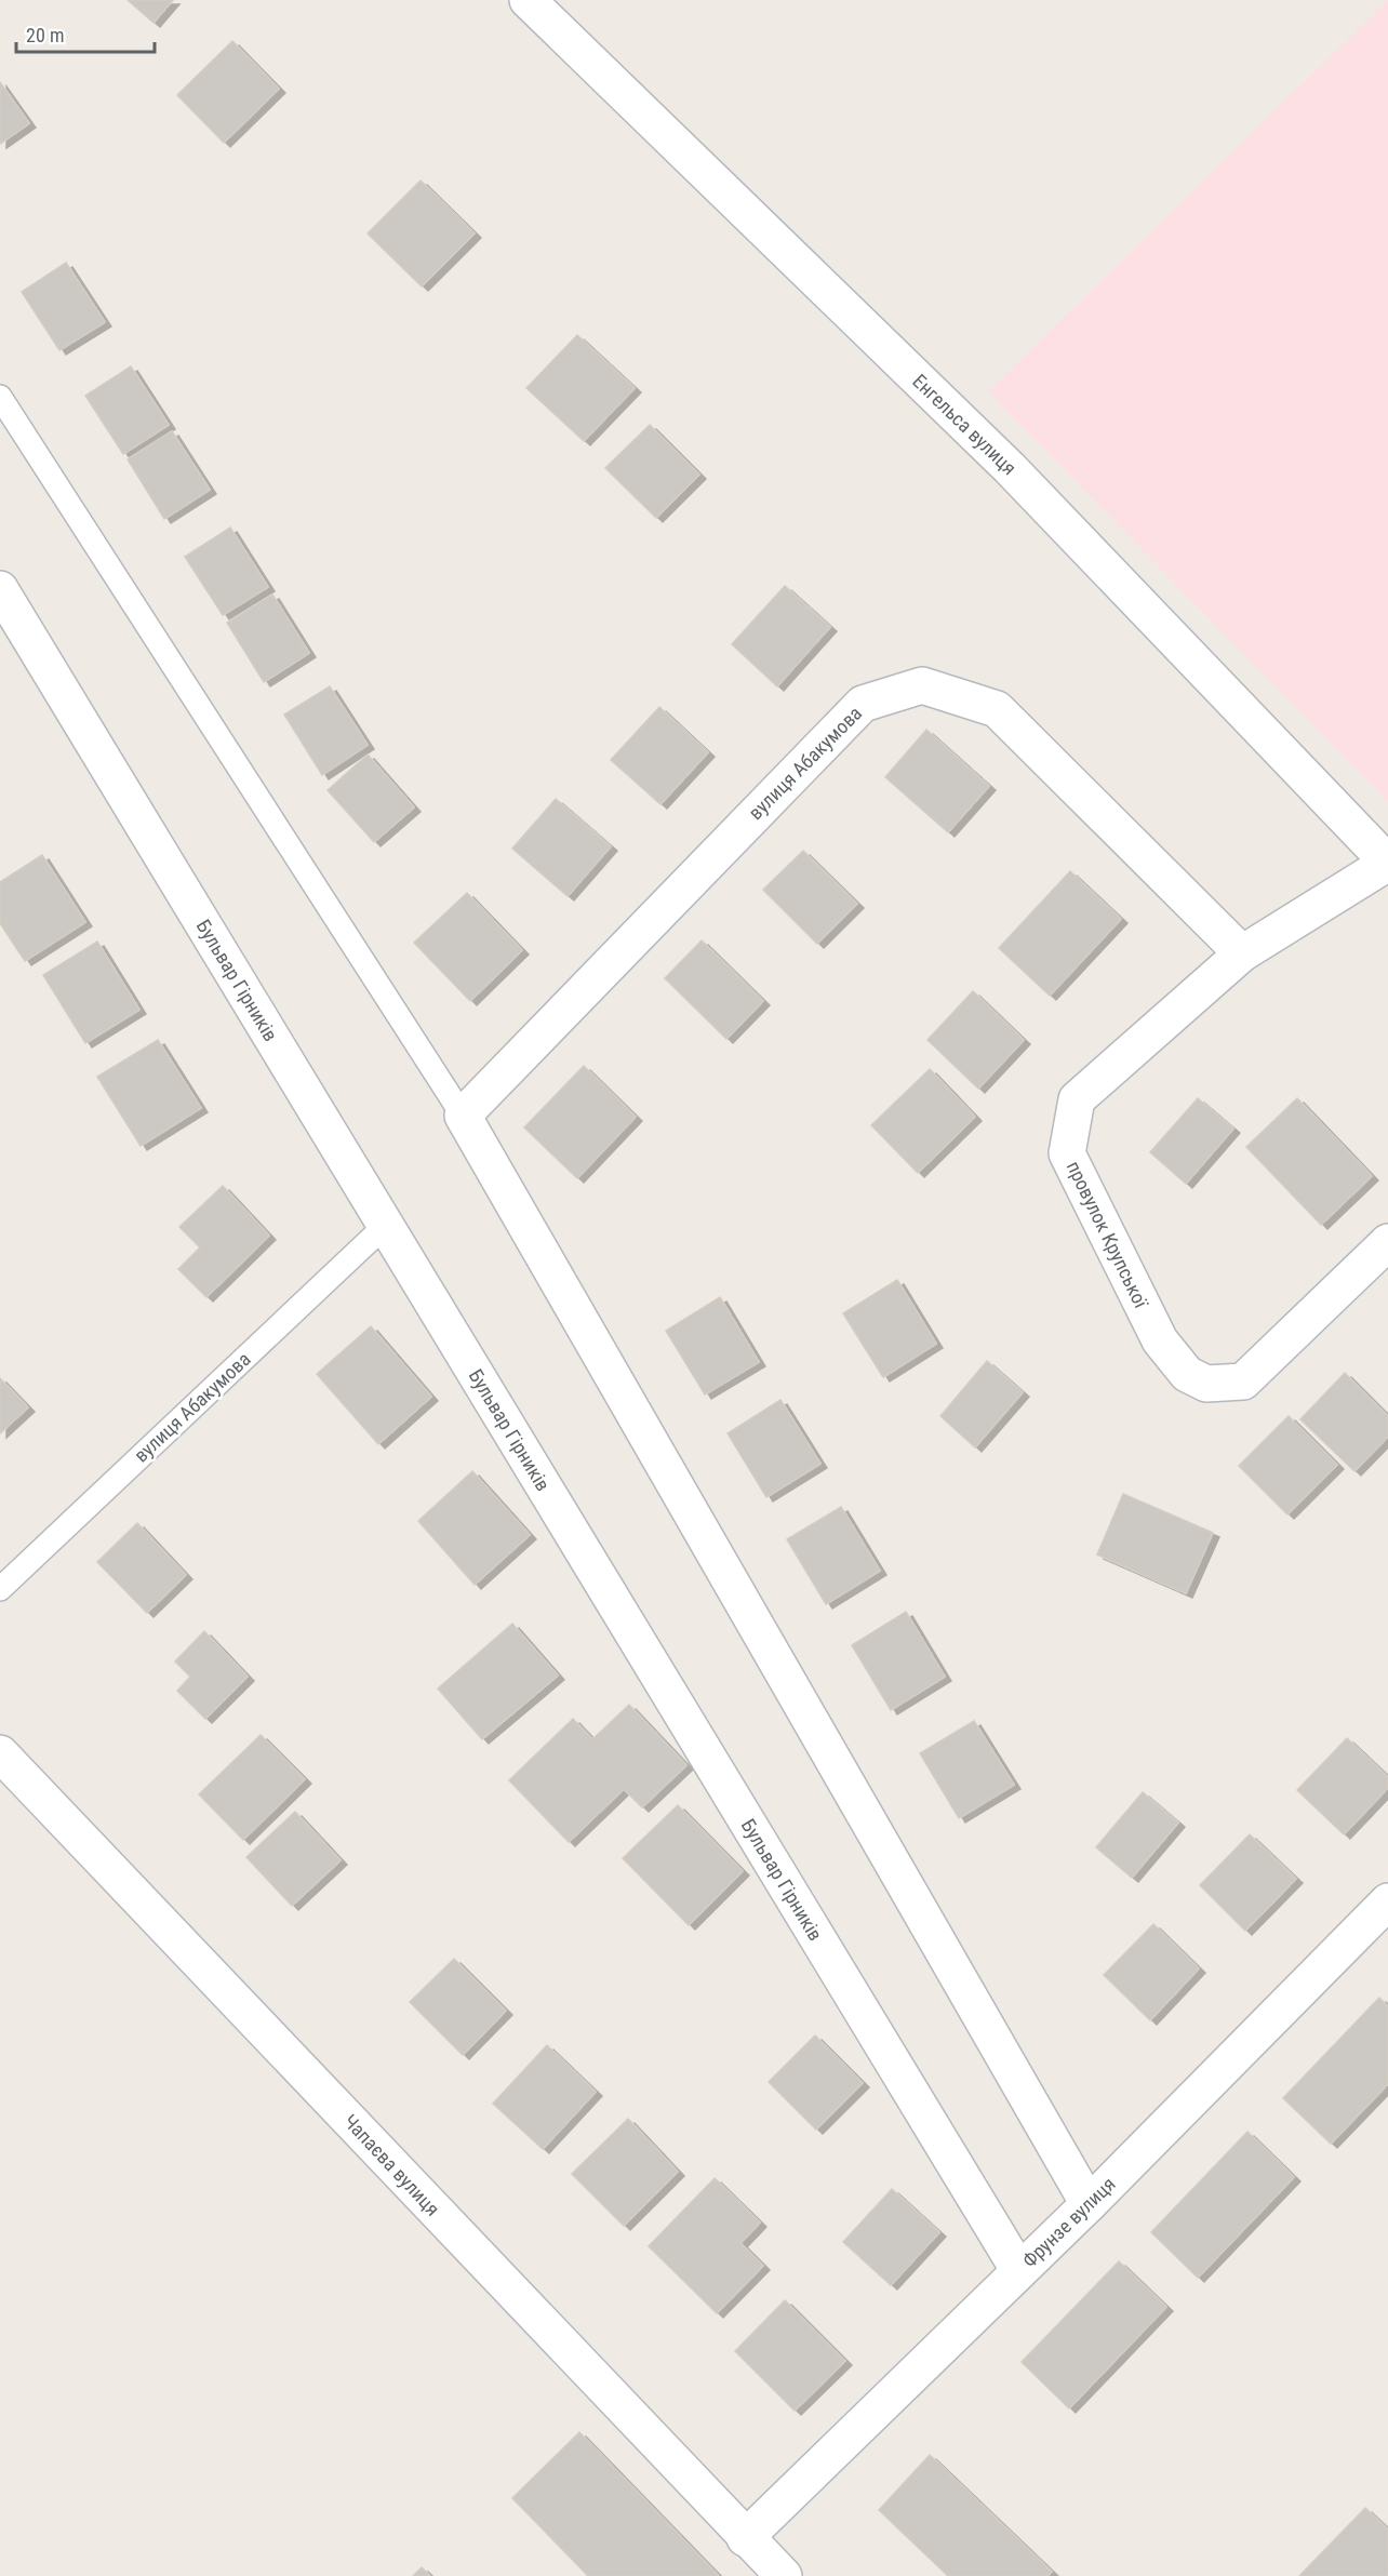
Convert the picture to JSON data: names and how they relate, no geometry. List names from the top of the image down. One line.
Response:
{"streets":{"street":["Енгельса вулиця","вулиця Абакумова","Бульвар Гірників","провулок Крупської","Чапаєва вулиця","Фрунзе вулиця"]},"crossings":[["Енгельса вулиця","провулок Крупської"],["вулиця Абакумова","Бульвар Гірників"],["вулиця Абакумова","провулок Крупської"],["Бульвар Гірників","Фрунзе вулиця"],["Чапаєва вулиця","Фрунзе вулиця"]],"scale_bar":"20 m"}
